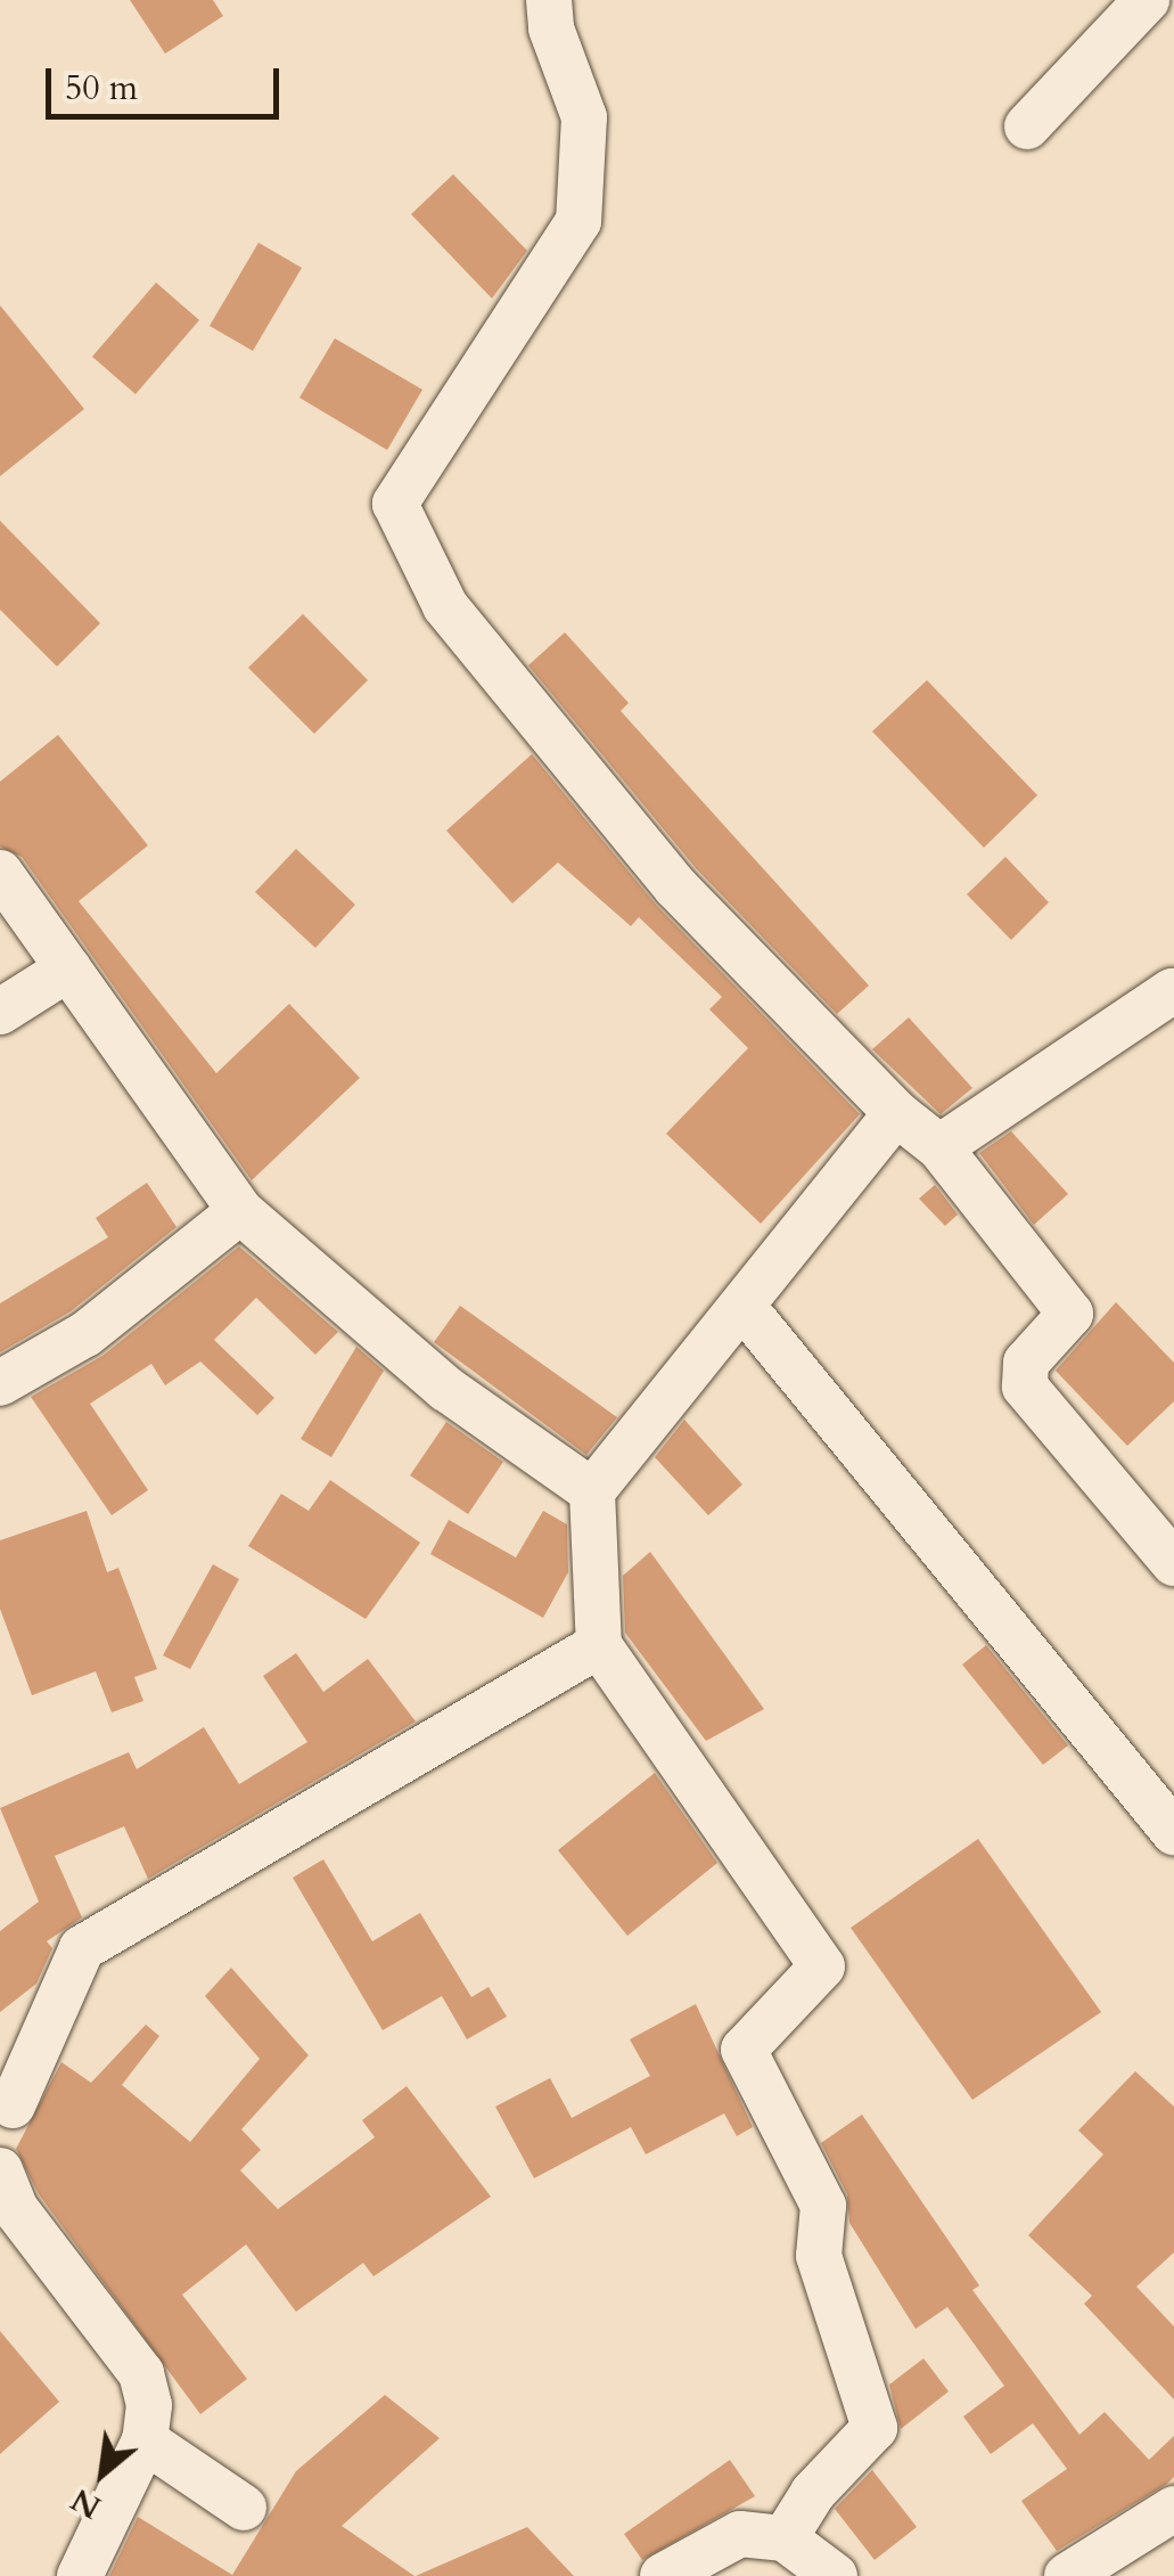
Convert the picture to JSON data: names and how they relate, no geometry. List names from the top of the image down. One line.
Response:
{"scale_bar":"50 m","north":"bottom left"}
